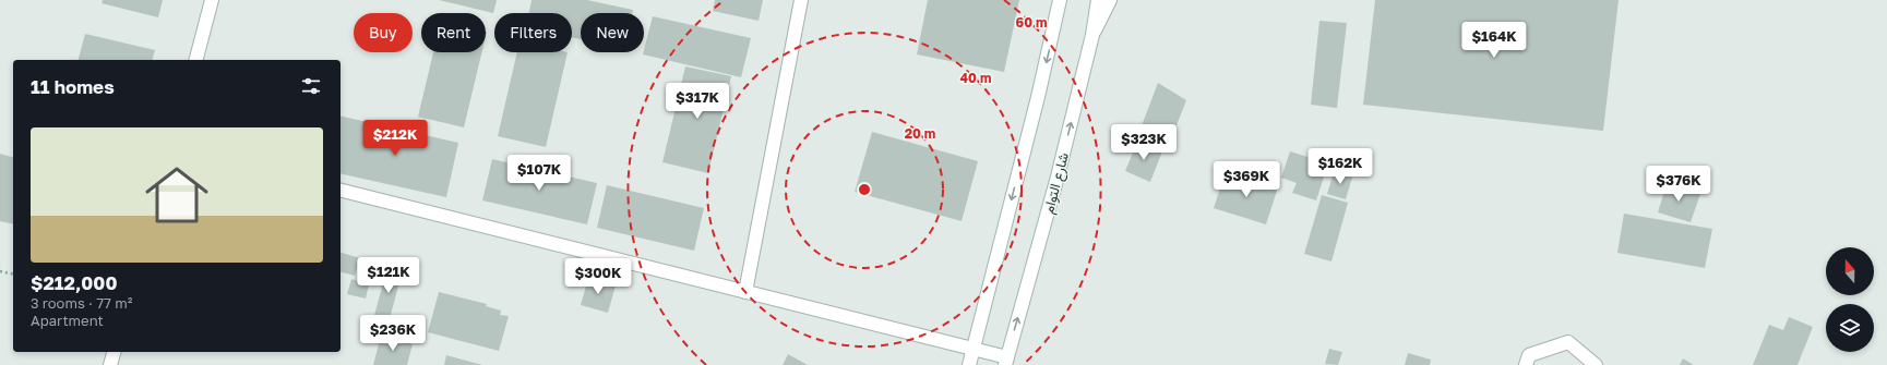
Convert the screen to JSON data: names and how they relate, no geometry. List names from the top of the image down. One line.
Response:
{"streets":{"street":["شارع التوام"]},"north":"top","page":{"chip":["Buy","Rent","Filters","New"],"price":["$164K","$317K","$212K","$323K","$162K","$107K","$369K","$376K","$121K","$300K","$236K"],"heading":"11 homes","list":[{"name":"$212,000","note":"3 rooms · 77 m² · Apartment"}]},"rings":["60 m","40 m","20 m"]}
